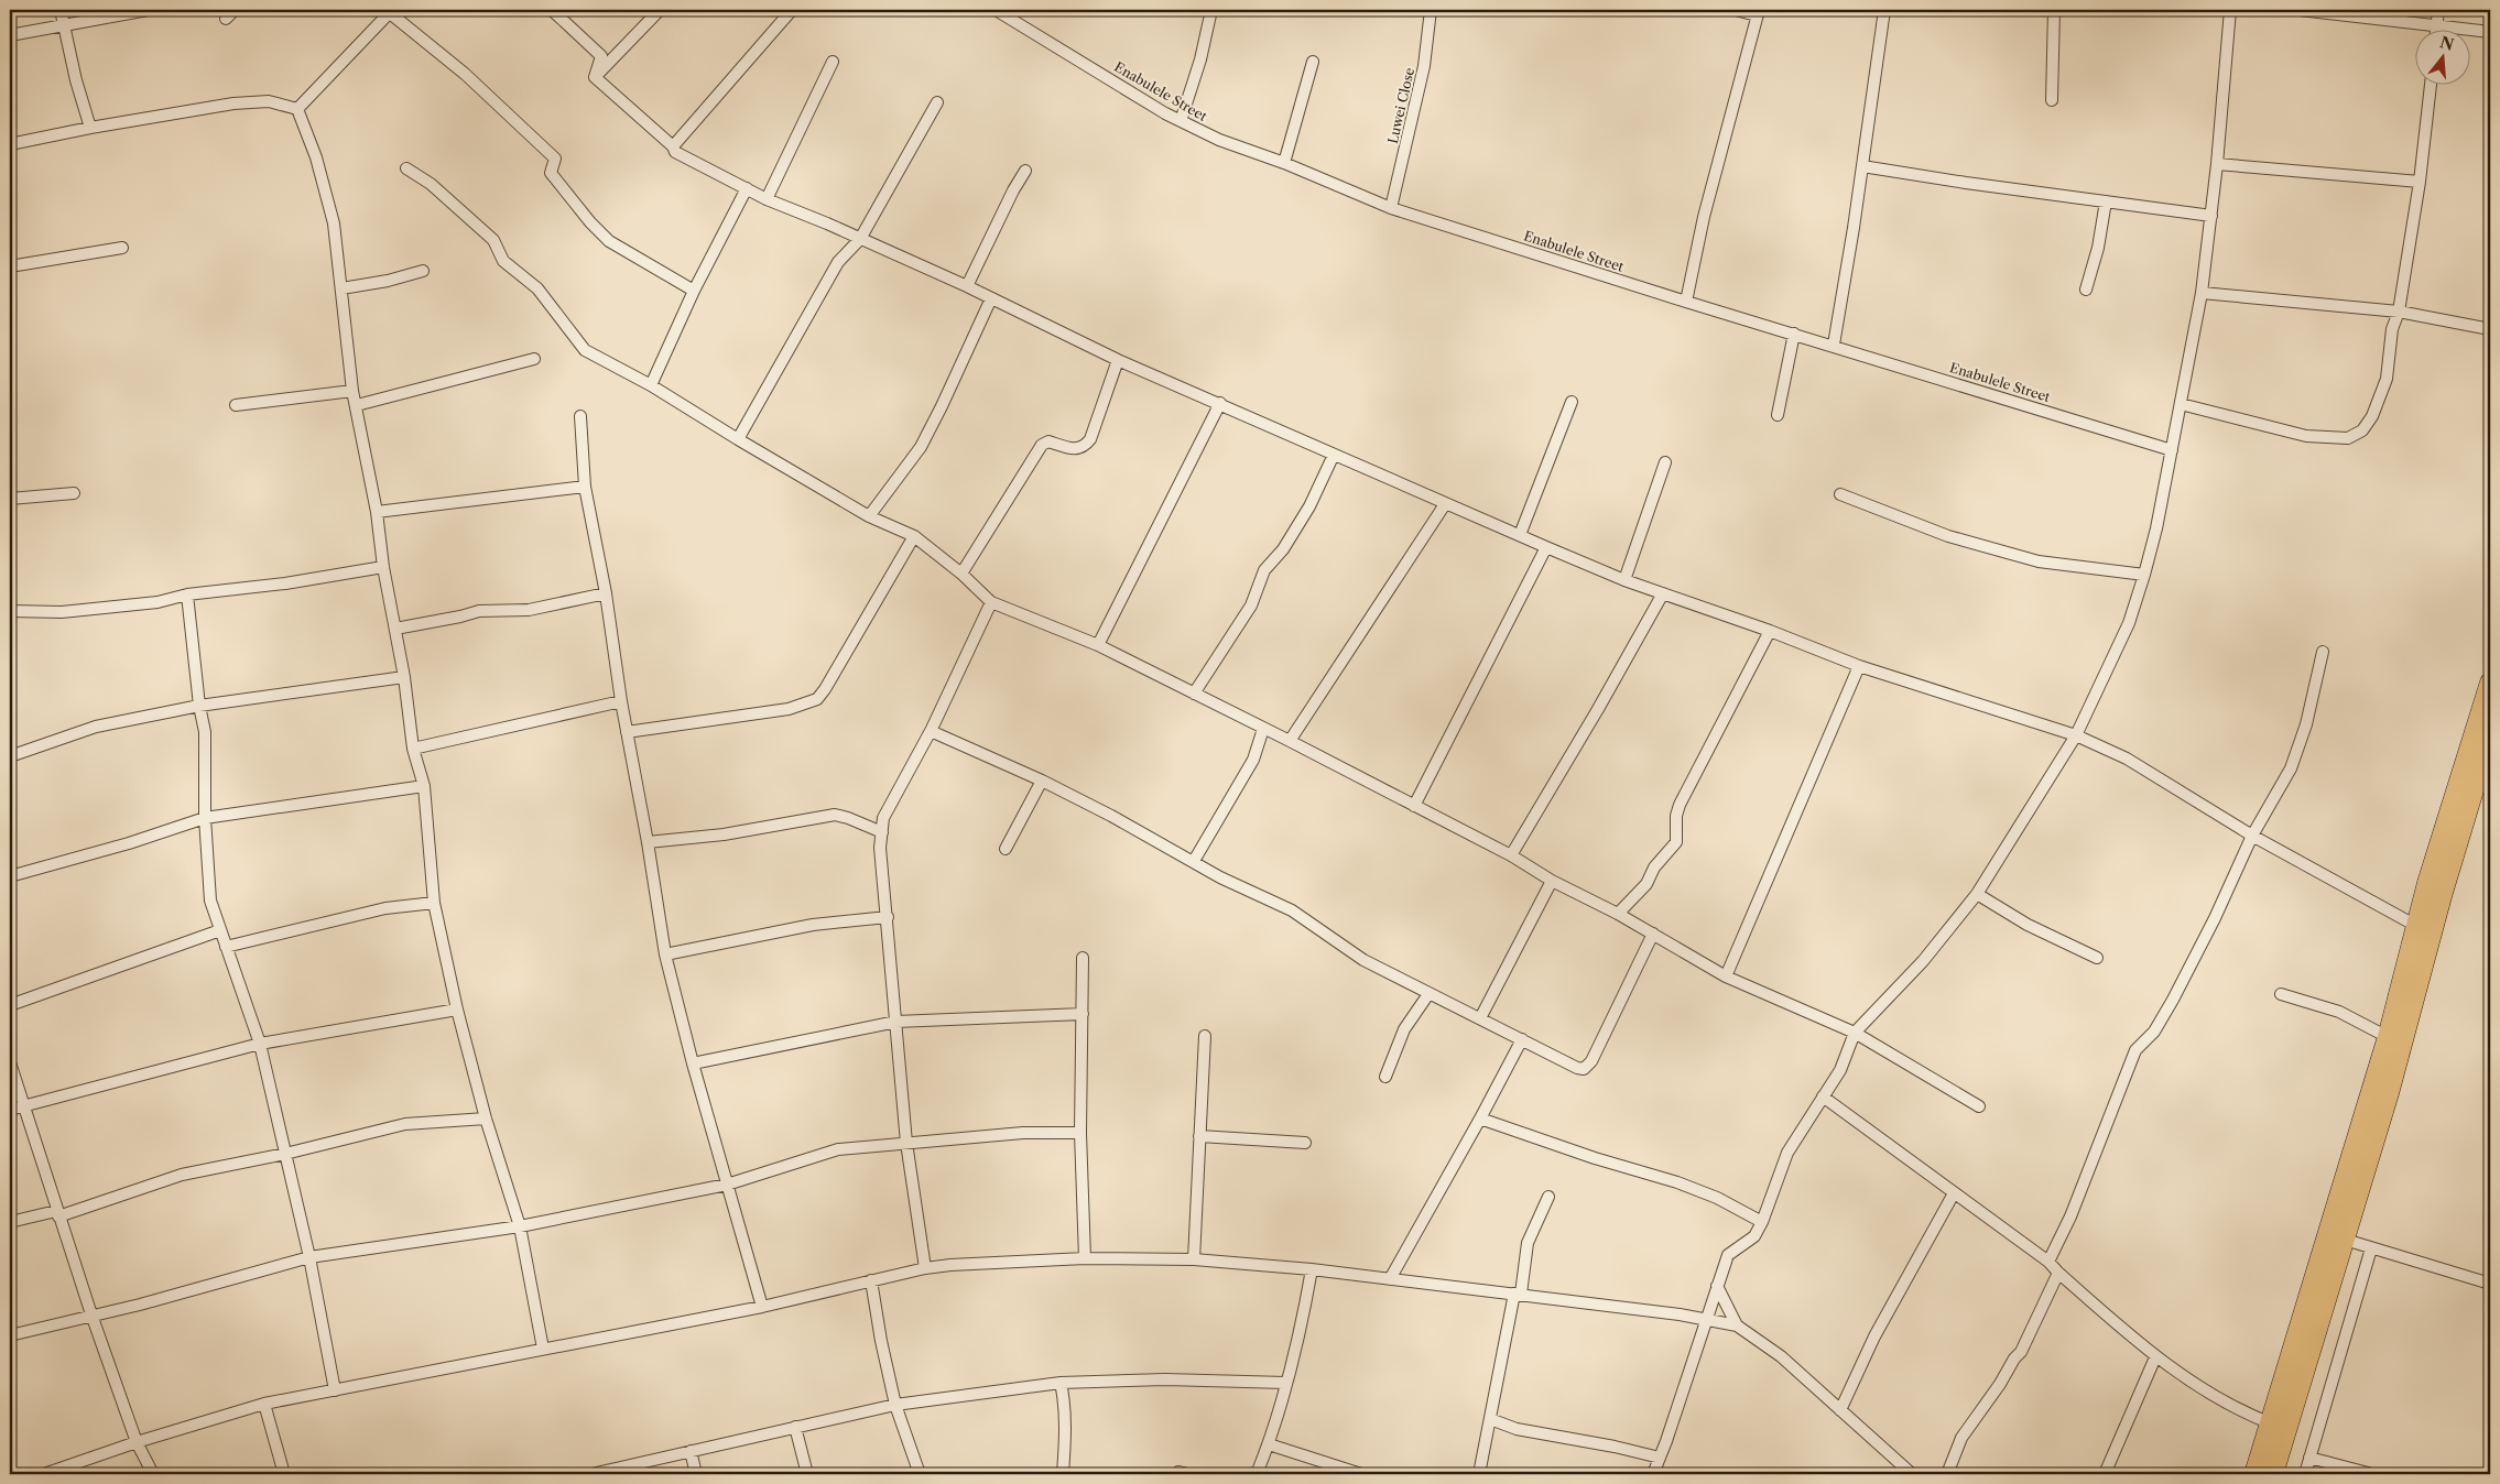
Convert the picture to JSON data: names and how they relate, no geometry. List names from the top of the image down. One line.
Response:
{"streets":{"street":["Enabulele Street","Luwei Close"]},"crossings":[["Enabulele Street","Luwei Close"]],"north":"top"}
